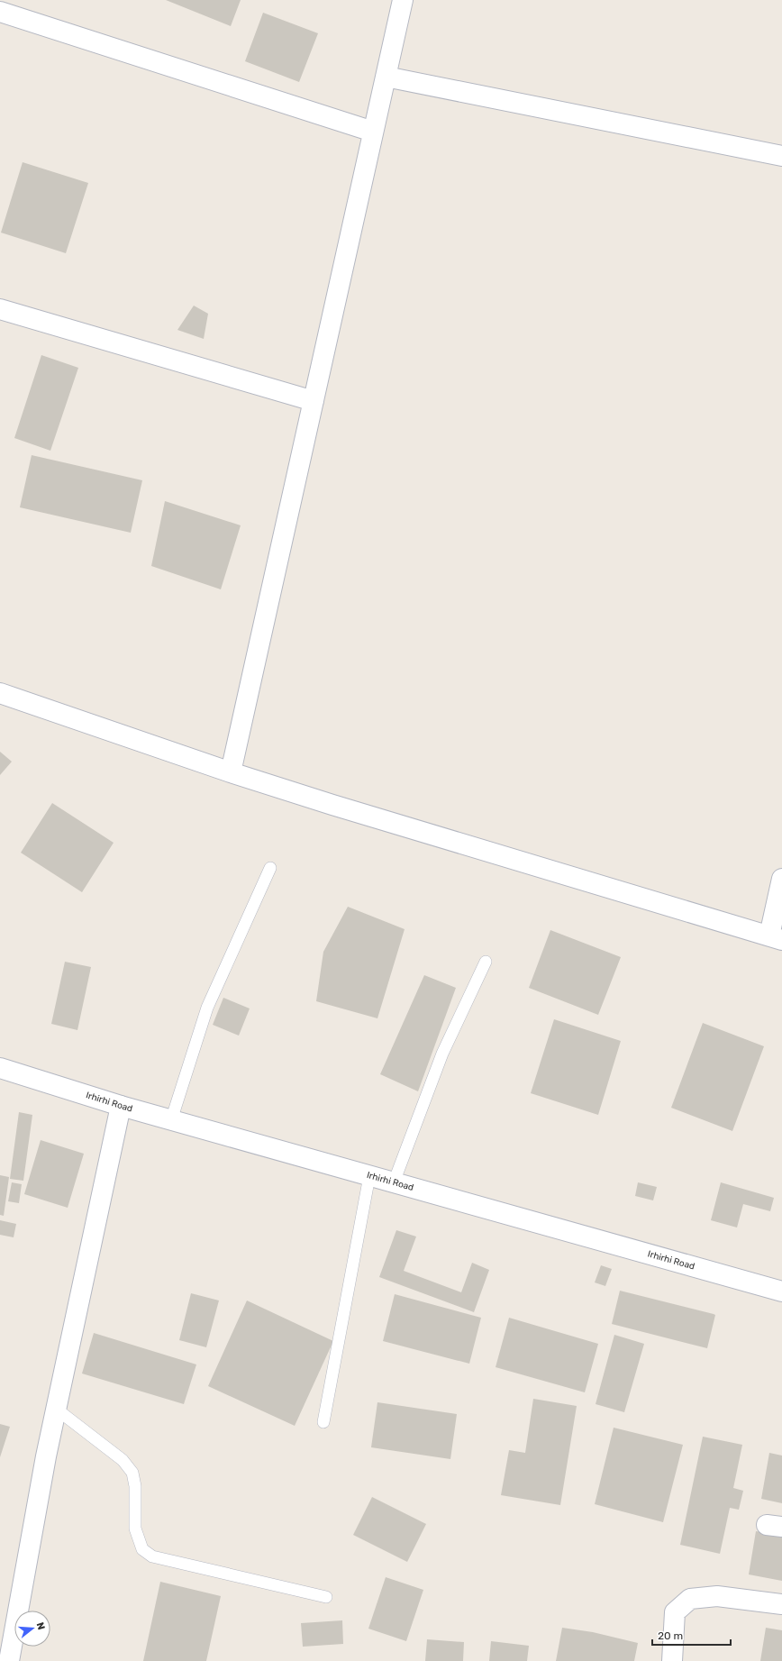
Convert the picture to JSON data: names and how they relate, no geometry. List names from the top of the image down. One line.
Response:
{"streets":{"street":["Irhirhi Road"]},"scale_bar":"20 m","north":"right"}
